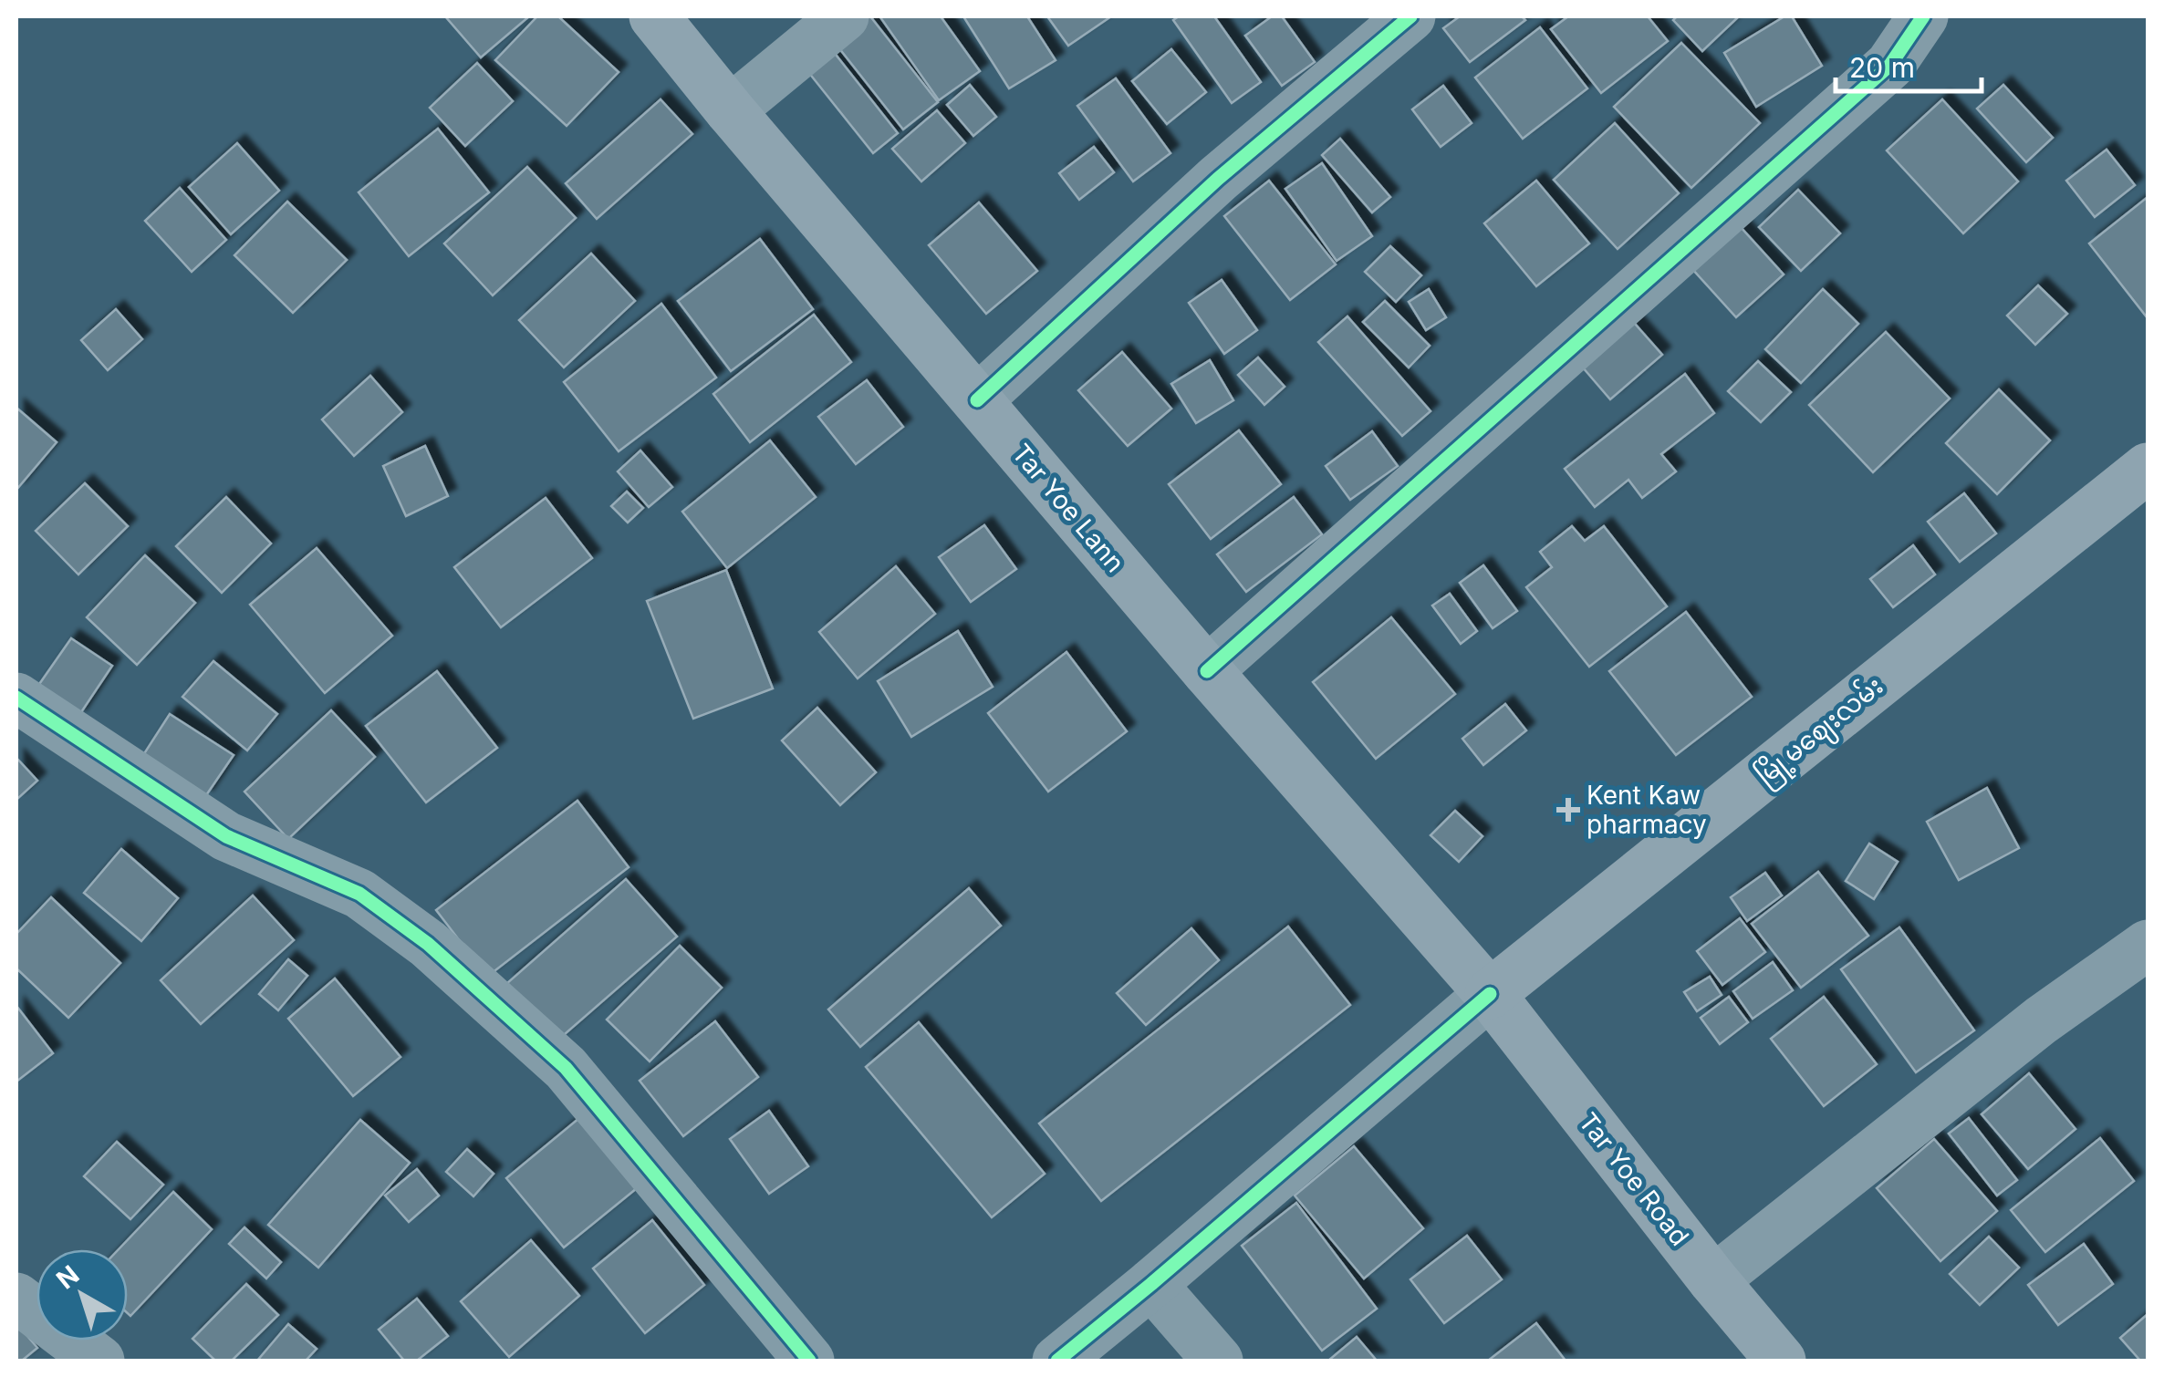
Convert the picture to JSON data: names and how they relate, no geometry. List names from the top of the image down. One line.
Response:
{"streets":{"main road":["Tar Yoe Lann","မြို့မဈေးလမ်း","Tar Yoe Road"]},"crossings":[["Tar Yoe Lann","မြို့မဈေးလမ်း"],["Tar Yoe Lann","Tar Yoe Road"],["မြို့မဈေးလမ်း","Tar Yoe Road"]],"places":{"health":["Kent Kaw pharmacy"]},"scale_bar":"20 m","north":"top left"}
